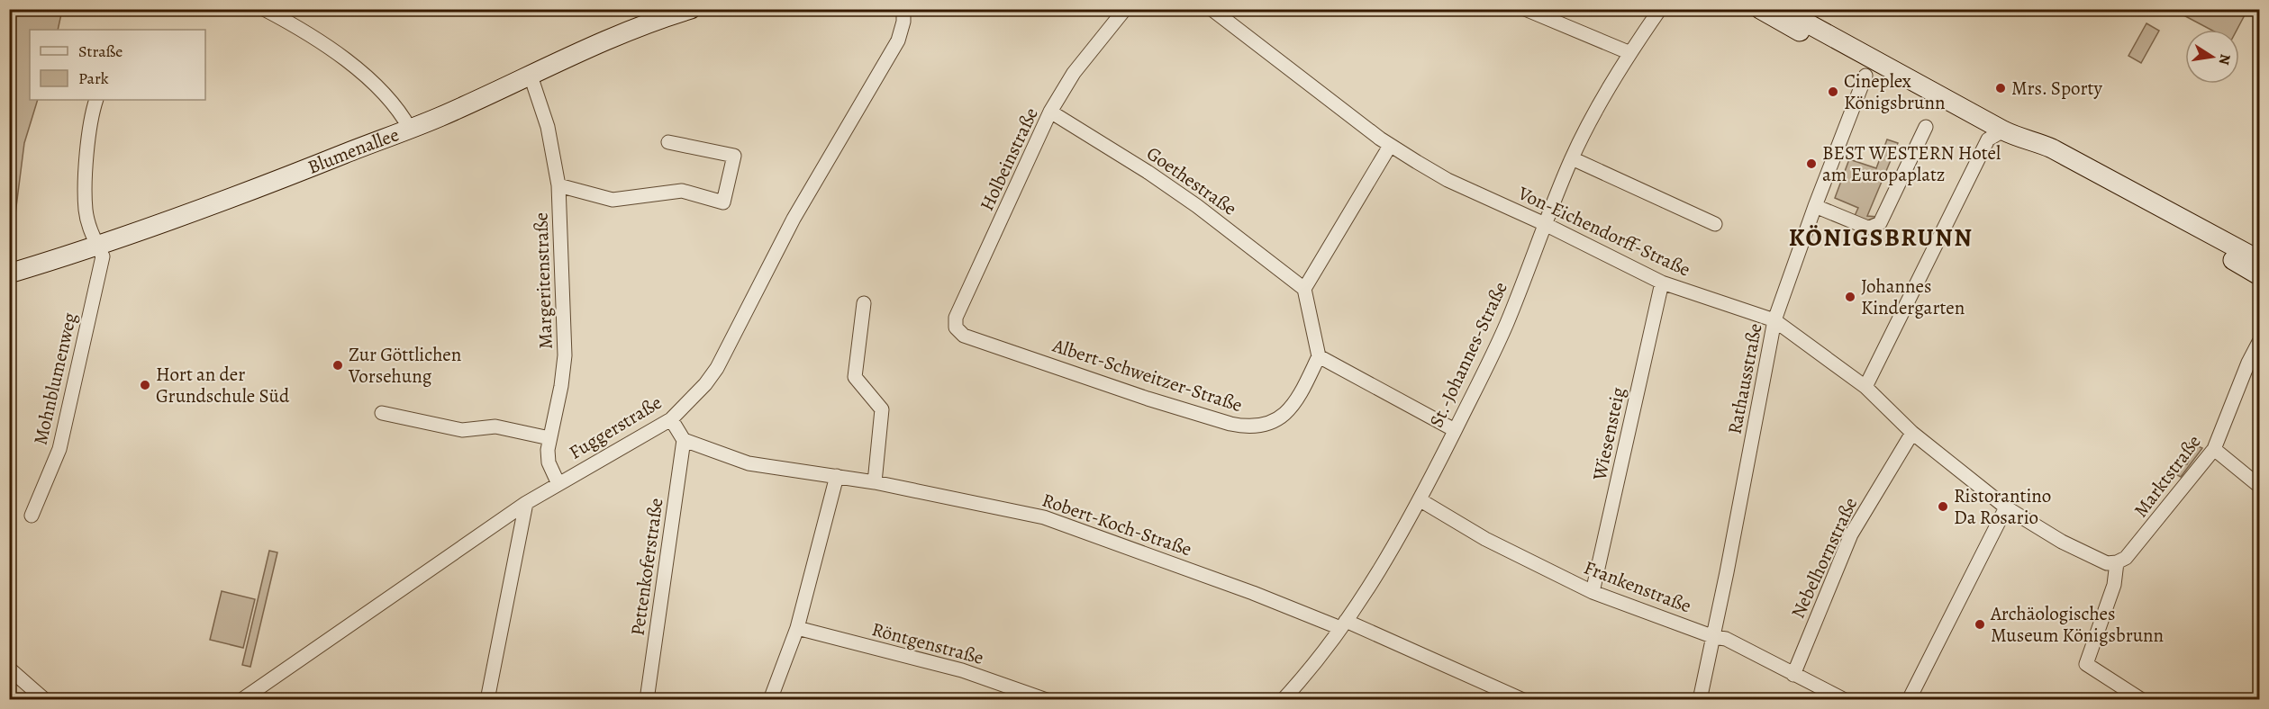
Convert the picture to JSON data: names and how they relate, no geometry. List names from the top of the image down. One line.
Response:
{"streets":{"street":["Blumenallee","Holbeinstraße","Goethestraße","Von-Eichendorff-Straße","Margeritenstraße","St.-Johannes-Straße","Albert-Schweitzer-Straße","Mohnblumenweg","Rathausstraße","Fuggerstraße","Wiesensteig","Marktstraße","Robert-Koch-Straße","Nebelhornstraße","Pettenkoferstraße","Frankenstraße","Röntgenstraße"]},"crossings":[["Blumenallee","Margeritenstraße"],["Blumenallee","Mohnblumenweg"],["Holbeinstraße","Goethestraße"],["Holbeinstraße","Albert-Schweitzer-Straße"],["Von-Eichendorff-Straße","St.-Johannes-Straße"],["Von-Eichendorff-Straße","Rathausstraße"],["Von-Eichendorff-Straße","Wiesensteig"],["Von-Eichendorff-Straße","Marktstraße"],["Von-Eichendorff-Straße","Nebelhornstraße"],["Margeritenstraße","Fuggerstraße"],["St.-Johannes-Straße","Robert-Koch-Straße"],["St.-Johannes-Straße","Frankenstraße"],["Rathausstraße","Frankenstraße"],["Wiesensteig","Frankenstraße"],["Robert-Koch-Straße","Pettenkoferstraße"],["Nebelhornstraße","Frankenstraße"]],"districts":["KÖNIGSBRUNN"],"places":["Mrs. Sporty","Cineplex Königsbrunn","BEST WESTERN Hotel am Europaplatz","Johannes Kindergarten","Zur Göttlichen Vorsehung","Hort an der Grundschule Süd","Ristorantino Da Rosario","Archäologisches Museum Königsbrunn"],"legend":["Straße","Park"],"north":"right"}
